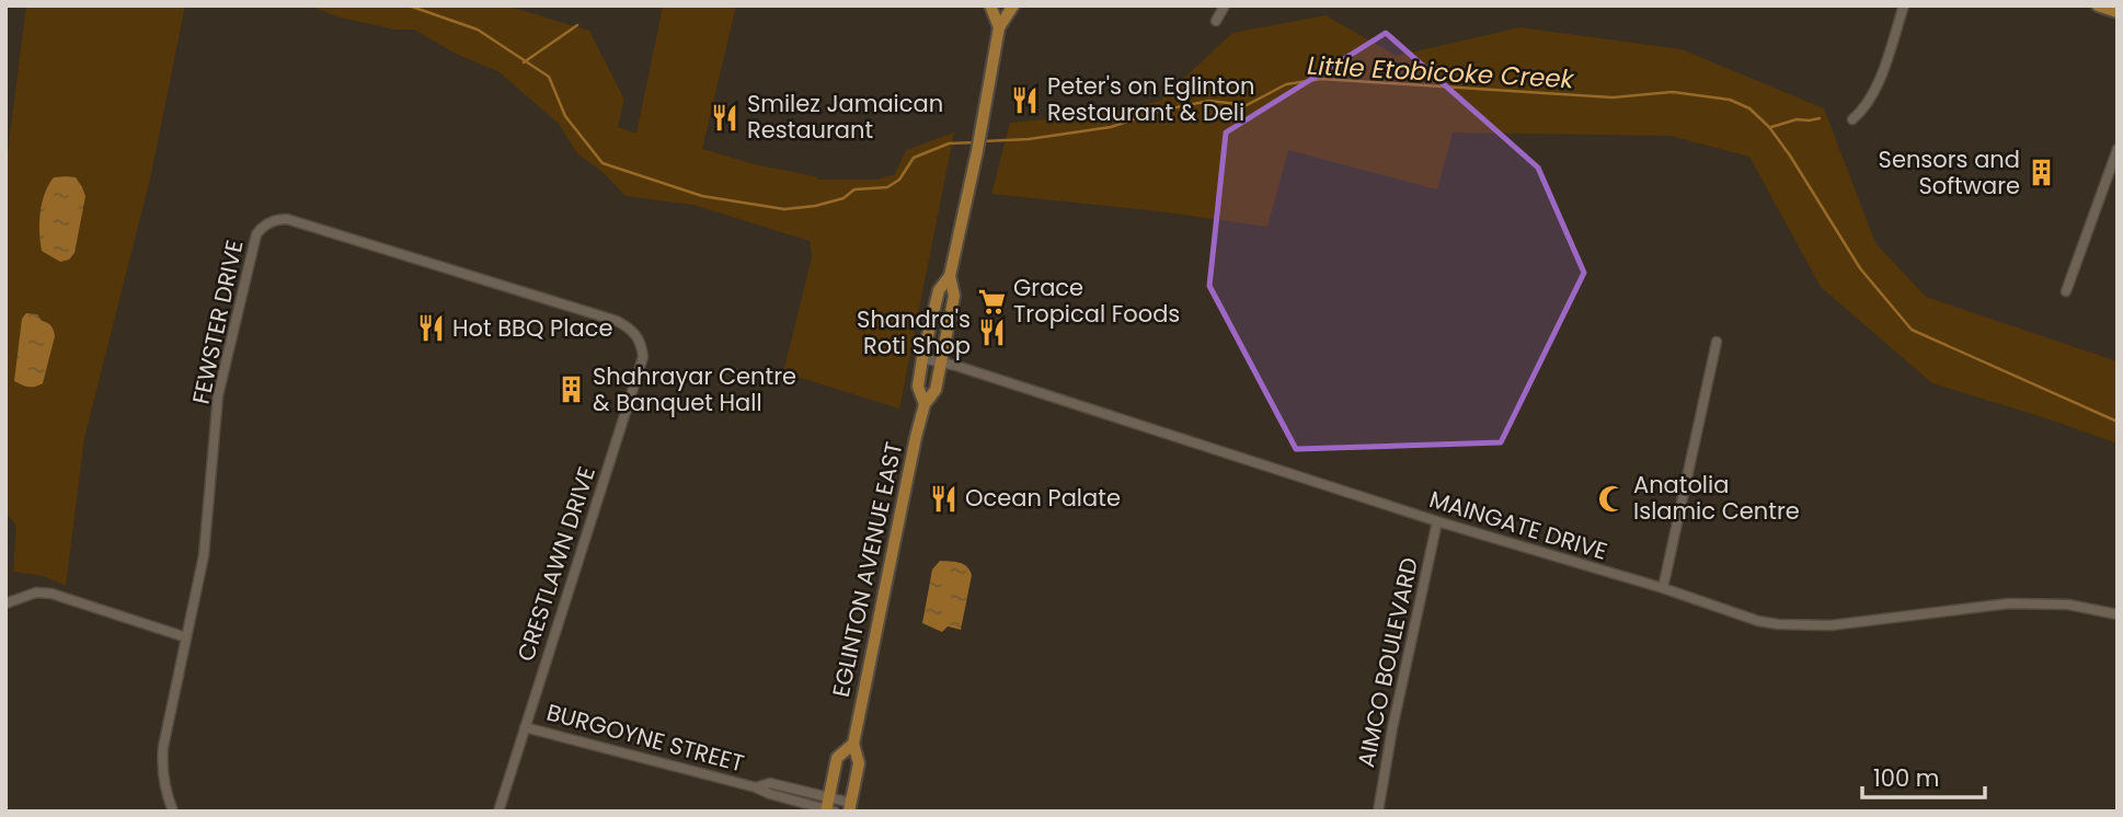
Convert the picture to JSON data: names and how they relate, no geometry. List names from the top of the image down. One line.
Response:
{"streets":{"main road":["EGLINTON AVENUE EAST"],"street":["FEWSTER DRIVE","MAINGATE DRIVE","CRESTLAWN DRIVE","AIMCO BOULEVARD","BURGOYNE STREET"]},"crossings":[["FEWSTER DRIVE","CRESTLAWN DRIVE"],["MAINGATE DRIVE","EGLINTON AVENUE EAST"],["MAINGATE DRIVE","AIMCO BOULEVARD"],["CRESTLAWN DRIVE","BURGOYNE STREET"],["EGLINTON AVENUE EAST","BURGOYNE STREET"]],"water":["Little Etobicoke Creek"],"places":{"restaurant":["Peter's on Eglinton Restaurant & Deli","Smilez Jamaican Restaurant","Hot BBQ Place","Shandra's Roti Shop","Ocean Palate"],"building":["Sensors and Software","Shahrayar Centre & Banquet Hall"],"supermarket":["Grace Tropical Foods"],"mosque":["Anatolia Islamic Centre"]},"scale_bar":"100 m"}
